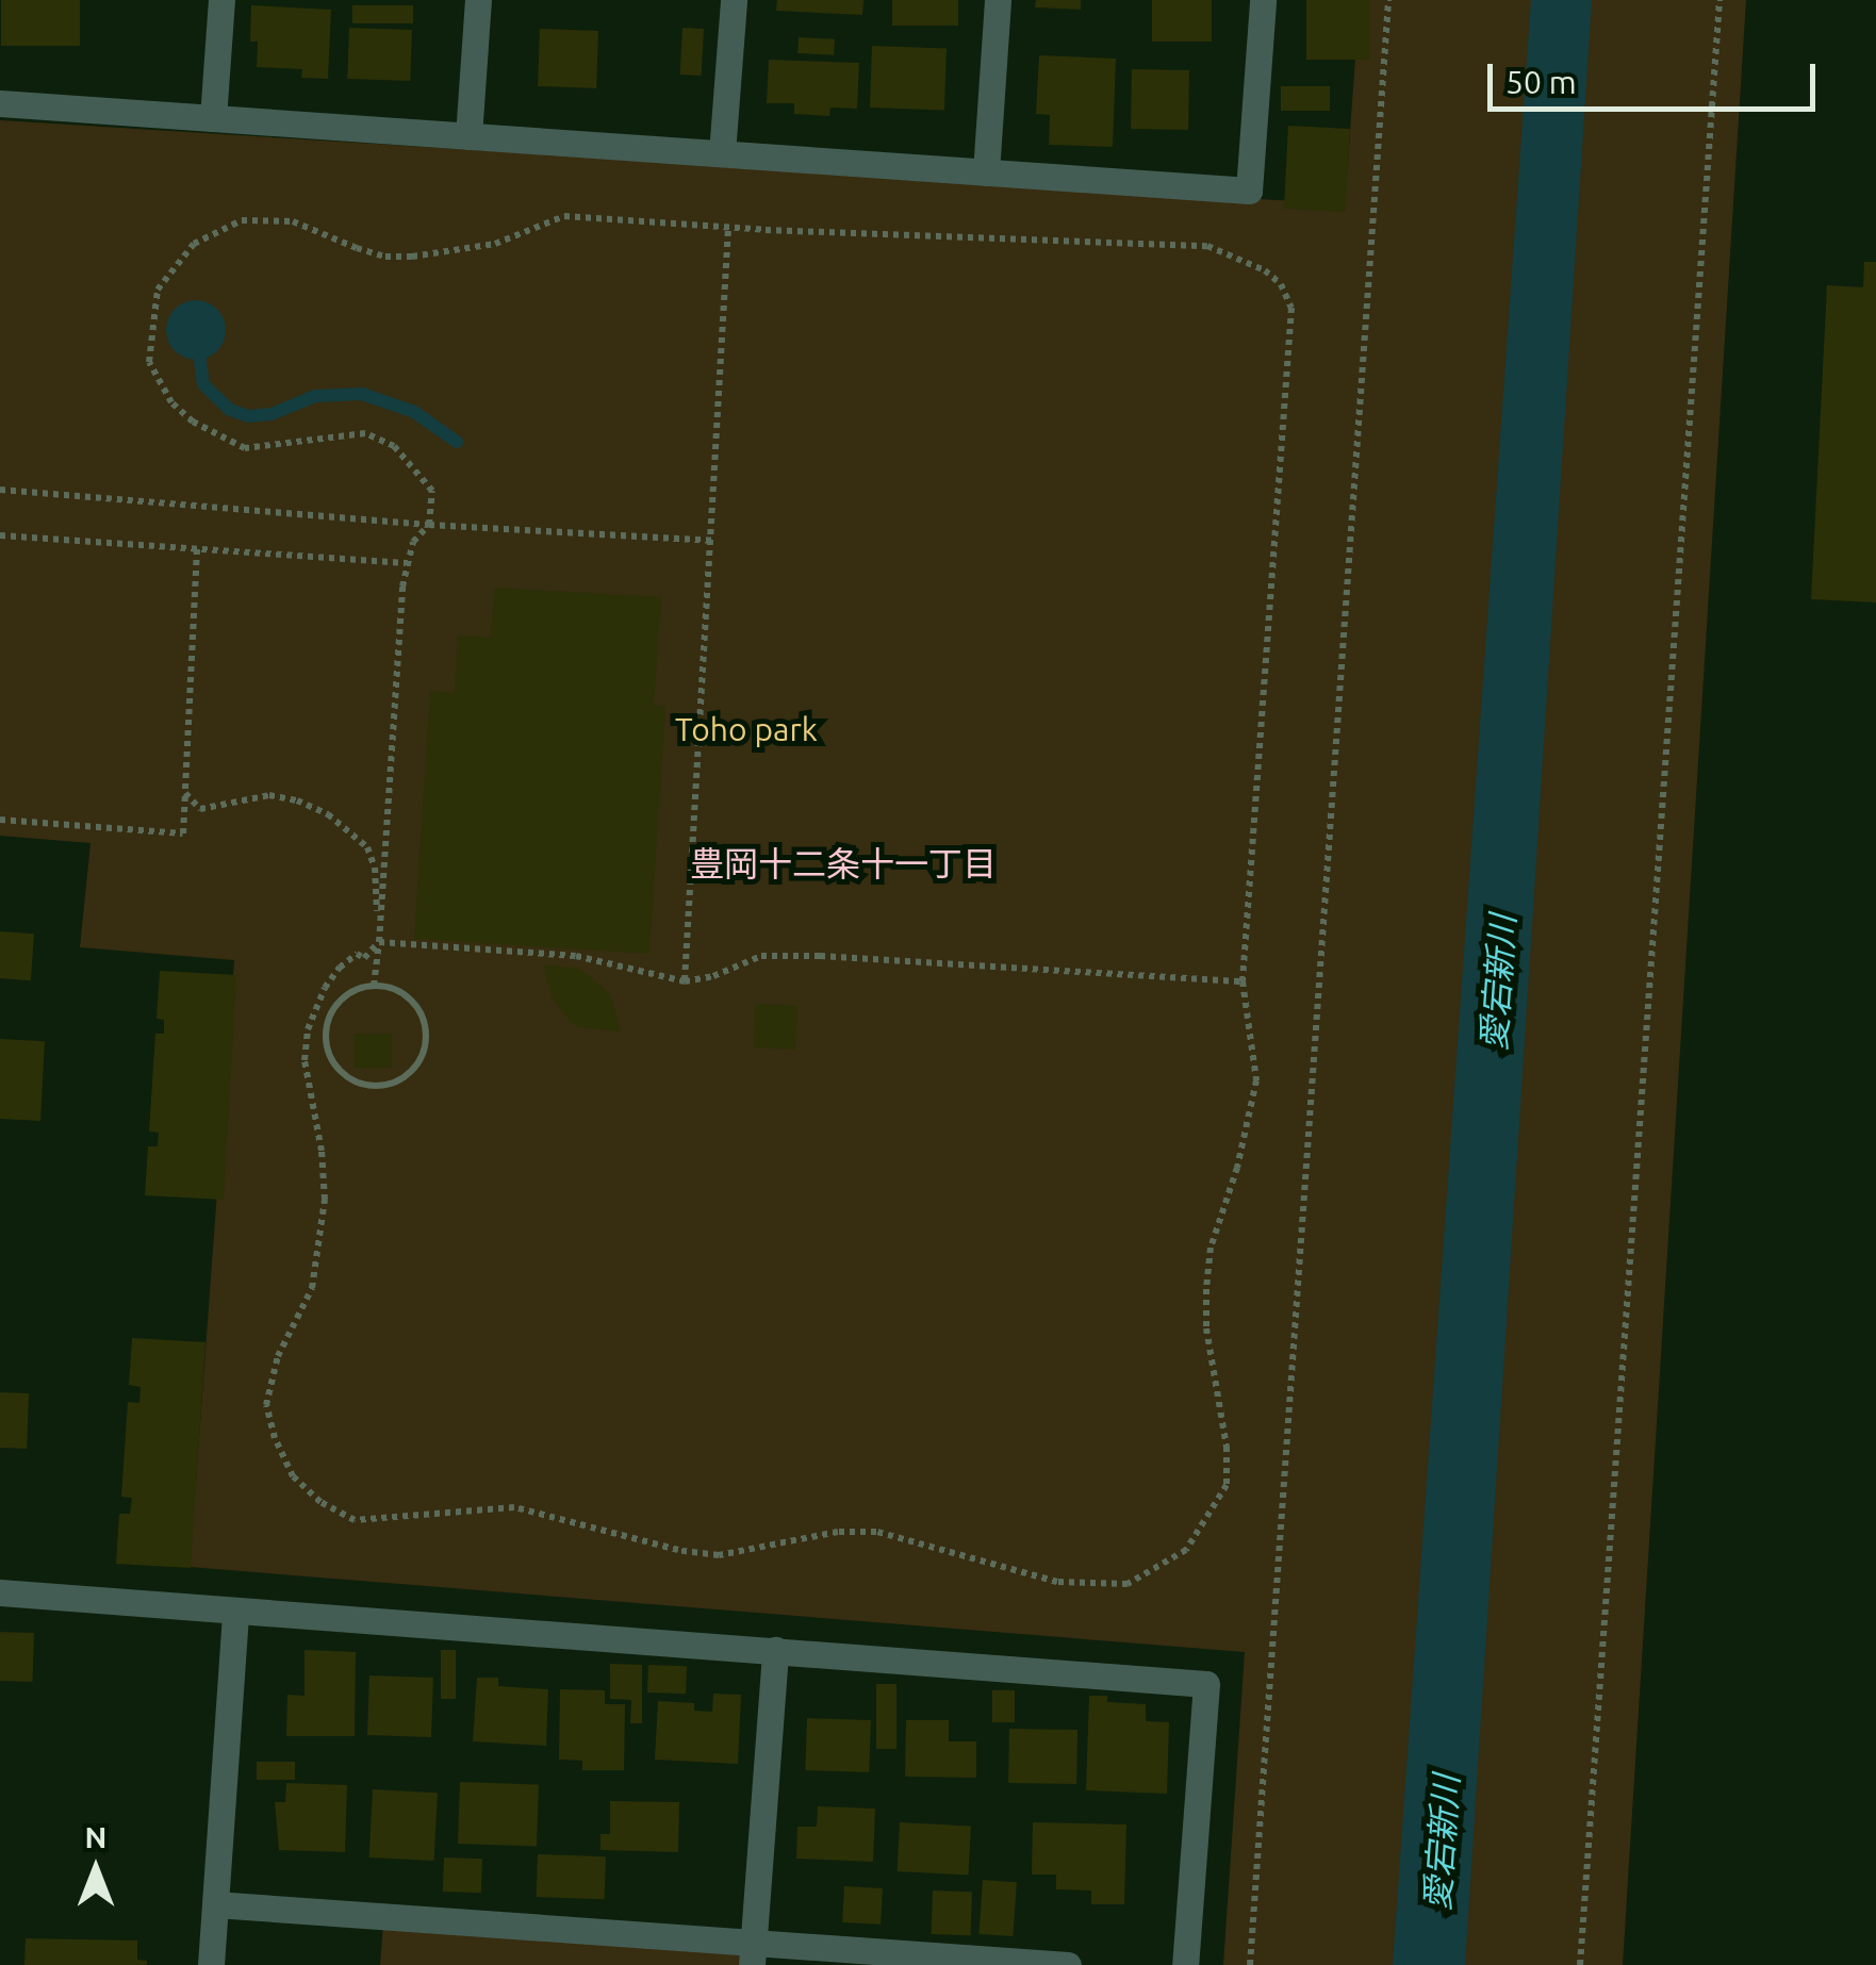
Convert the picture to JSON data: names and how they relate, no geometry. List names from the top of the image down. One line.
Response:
{"districts":["豊岡十二条十一丁目"],"water":["愛宕新川"],"parks":["Toho park"],"scale_bar":"50 m","north":"top"}
